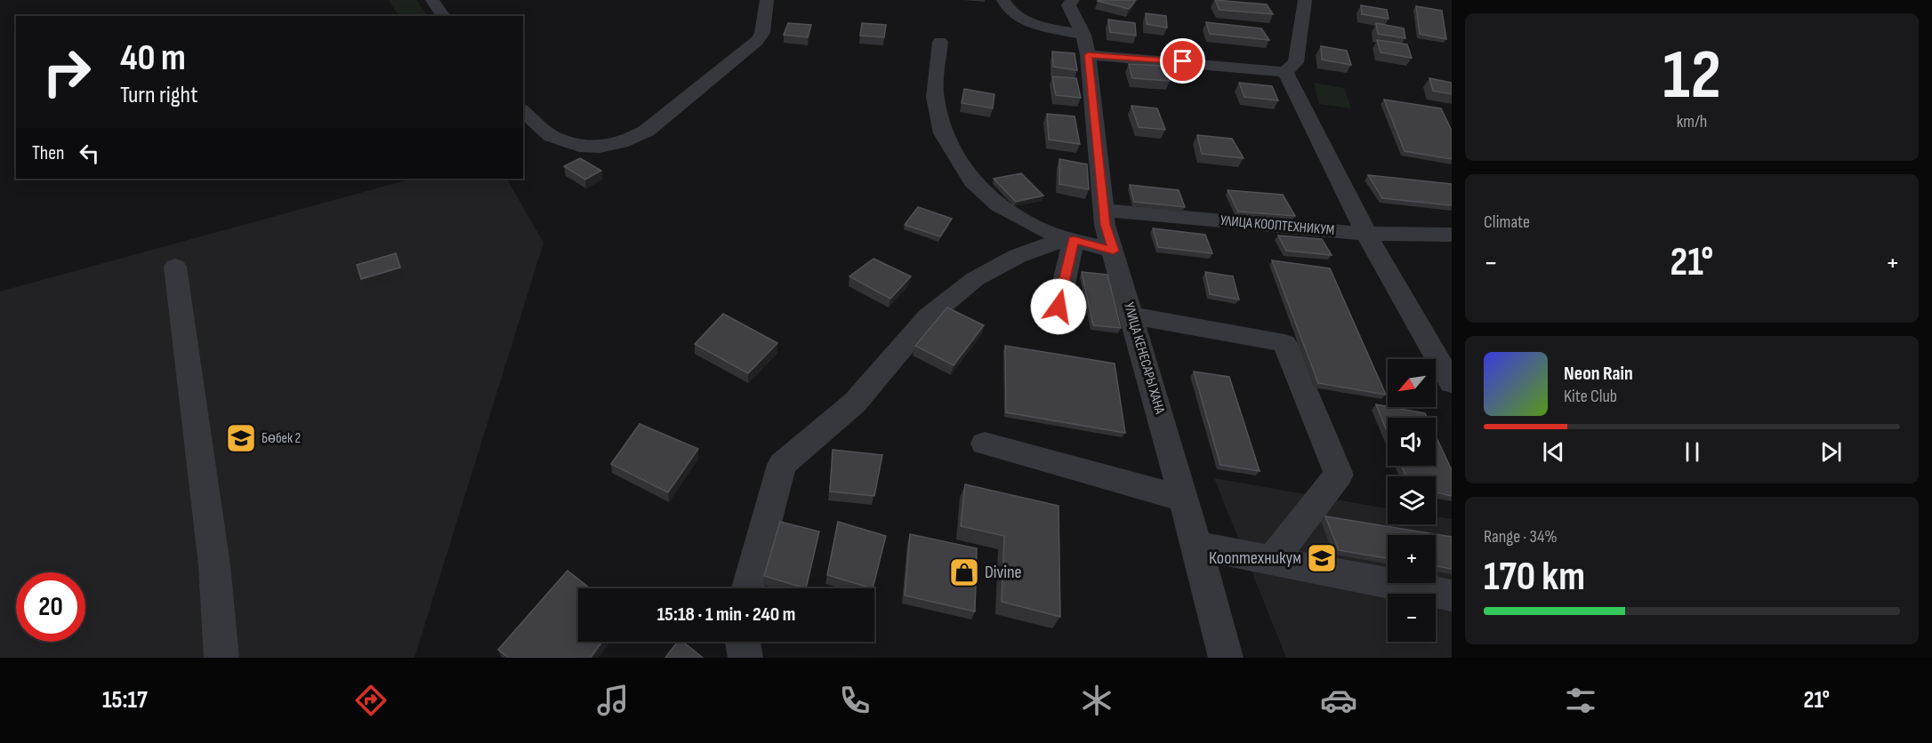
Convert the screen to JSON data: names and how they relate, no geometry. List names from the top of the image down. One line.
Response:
{"streets":{"street":["УЛИЦА КООПТЕХНИКУМ","УЛИЦА КЕНЕСАРЫ ХАНА"]},"crossings":[["УЛИЦА КООПТЕХНИКУМ","УЛИЦА КЕНЕСАРЫ ХАНА"]],"places":{"school or university":["Бөбек 2","Кооптехникум"],"shop":["Divine"]},"north":"bottom left","page":{"tile":[["12","km/h"],"Climate",["Range · 34%","170 km"]],"turn":["40 m","Turn right"],"then":"Then","heat":["−","21°","+"],"song":["Neon Rain","Kite Club"],"map_buttons":["+","−"],"limit":"20","trip":"15:18 · 1 min · 240 m","tabs":["15:17","21°"]}}
